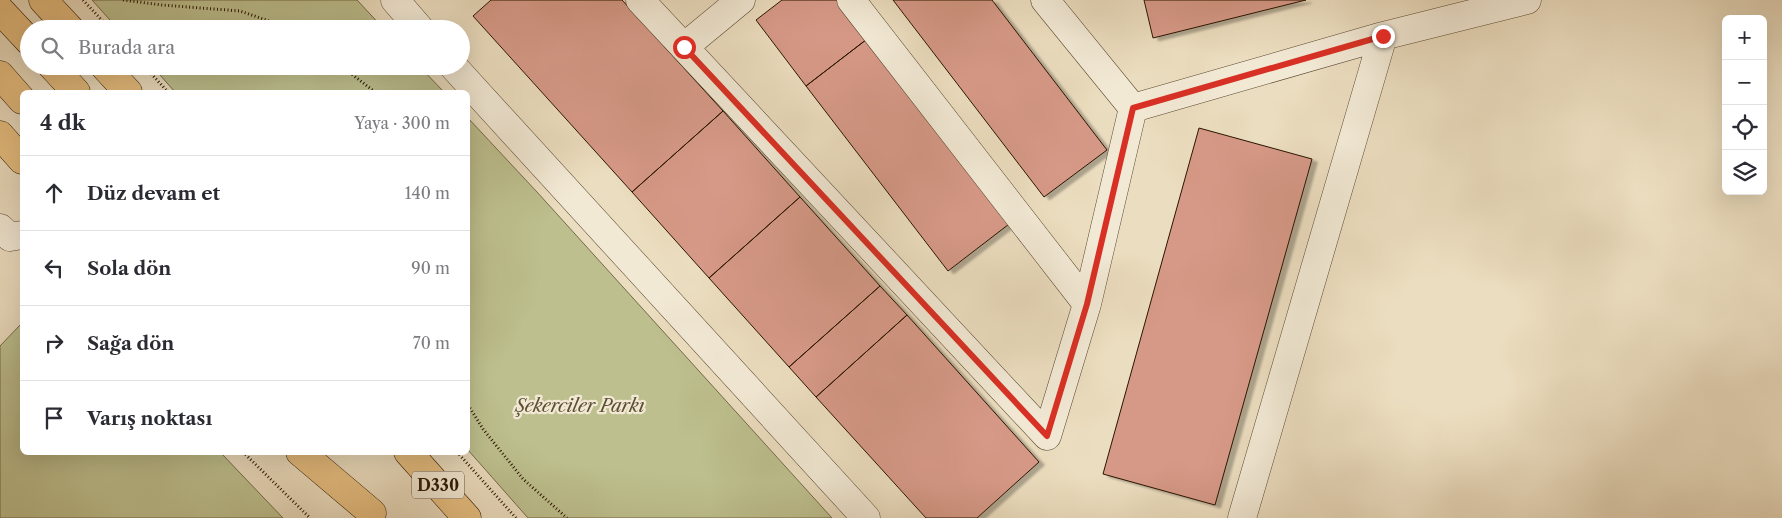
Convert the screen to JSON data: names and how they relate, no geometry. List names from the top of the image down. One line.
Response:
{"streets":{"highway":["D330"]},"parks":["Şekerciler Parkı"],"page":{"map_buttons":["+","−"],"search":"Burada ara","heading":["4 dk","Yaya · 300 m"],"list":[["Düz devam et","140 m"],["Sola dön","90 m"],["Sağa dön","70 m"],"Varış noktası"]}}
